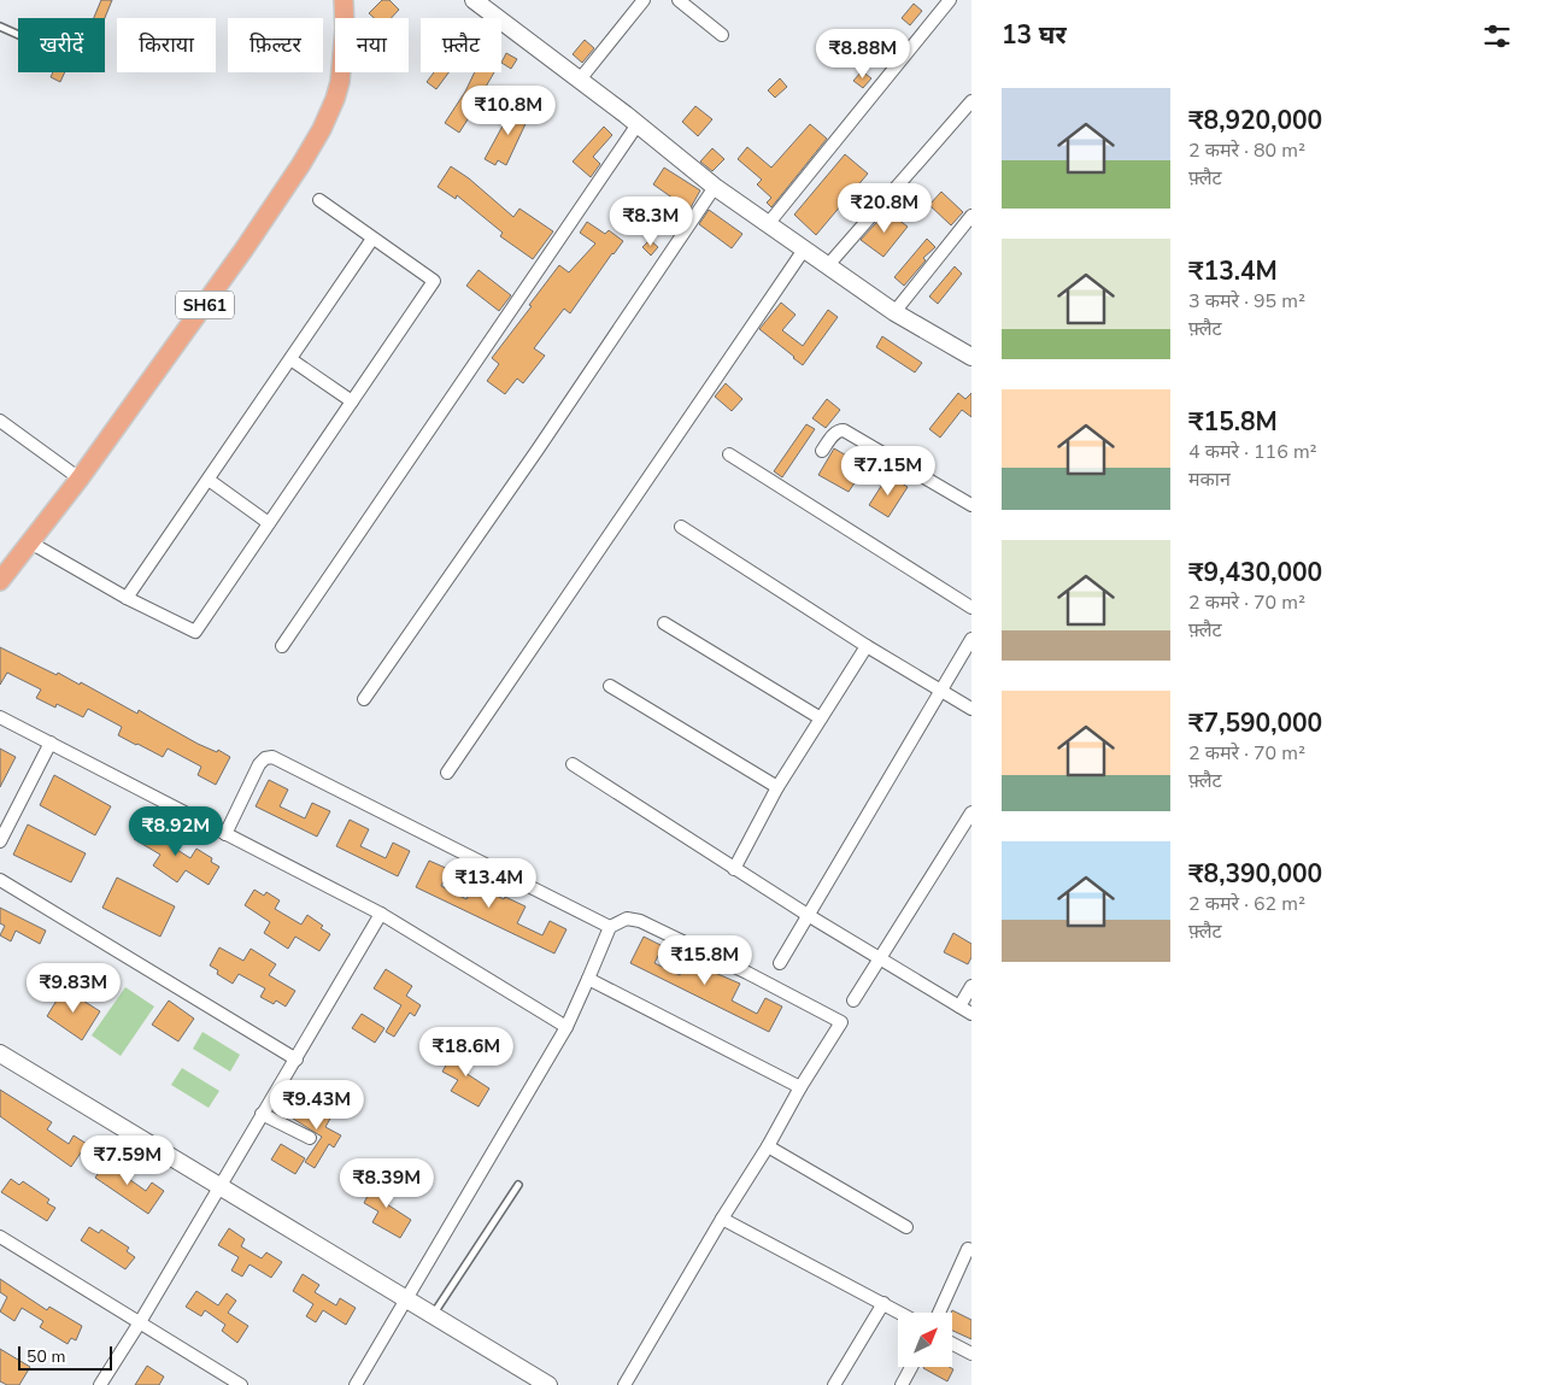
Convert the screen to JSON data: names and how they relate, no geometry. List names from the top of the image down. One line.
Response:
{"streets":{"main road":["SH61"]},"scale_bar":"50 m","north":"top right","page":{"heading":"13 घर","chip":["खरीदें","किराया","फ़िल्टर","नया","फ़्लैट"],"price":["₹8.88M","₹10.8M","₹20.8M","₹8.3M","₹7.15M","₹8.92M","₹13.4M","₹15.8M","₹9.83M","₹18.6M","₹9.43M","₹7.59M","₹8.39M"],"list":[{"name":"₹8,920,000","note":"2 कमरे · 80 m² · फ़्लैट"},{"name":"₹13.4M","note":"3 कमरे · 95 m² · फ़्लैट"},{"name":"₹15.8M","note":"4 कमरे · 116 m² · मकान"},{"name":"₹9,430,000","note":"2 कमरे · 70 m² · फ़्लैट"},{"name":"₹7,590,000","note":"2 कमरे · 70 m² · फ़्लैट"},{"name":"₹8,390,000","note":"2 कमरे · 62 m² · फ़्लैट"}],"scale":"50 m"}}
